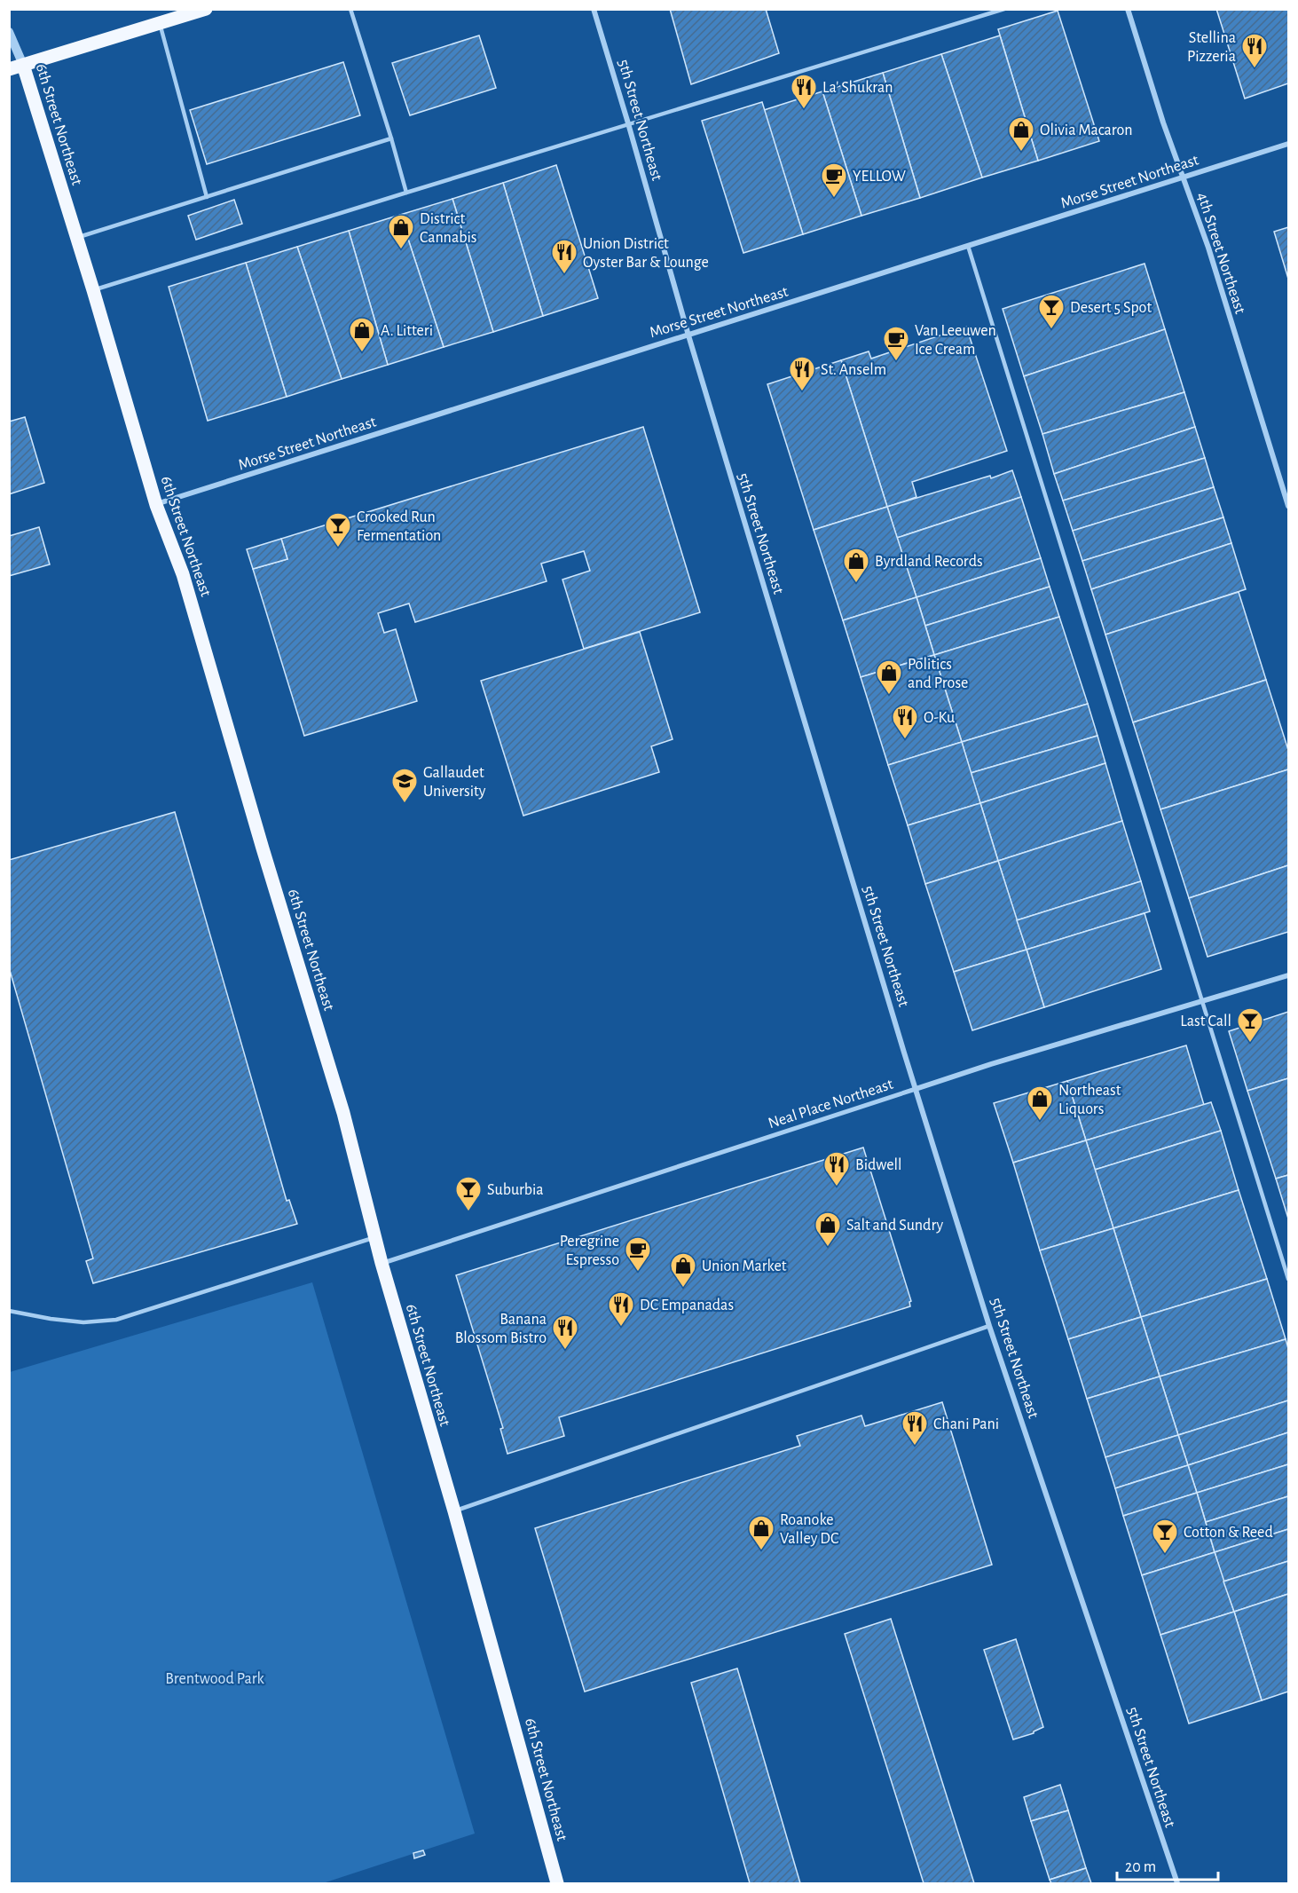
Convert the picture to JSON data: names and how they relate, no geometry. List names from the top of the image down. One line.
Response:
{"streets":{"main road":["6th Street Northeast"],"street":["5th Street Northeast","Morse Street Northeast","4th Street Northeast","Neal Place Northeast"]},"crossings":[["5th Street Northeast","Morse Street Northeast"],["5th Street Northeast","Neal Place Northeast"],["6th Street Northeast","Morse Street Northeast"],["6th Street Northeast","Neal Place Northeast"],["Morse Street Northeast","4th Street Northeast"]],"parks":["Brentwood Park"],"places":{"restaurant":["Stellina Pizzeria","La' Shukran","Union District Oyster Bar & Lounge","St. Anselm","O-Ku","Bidwell","DC Empanadas","Banana Blossom Bistro","Chani Pani"],"shop":["Olivia Macaron","District Cannabis","A. Litteri","Byrdland Records","Politics and Prose","Northeast Liquors","Salt and Sundry","Union Market","Roanoke Valley DC"],"cafe":["YELLOW","Van Leeuwen Ice Cream","Peregrine Espresso"],"bar":["Desert 5 Spot","Crooked Run Fermentation","Last Call","Suburbia","Cotton & Reed"],"school or university":["Gallaudet University"]},"scale_bar":"20 m"}
